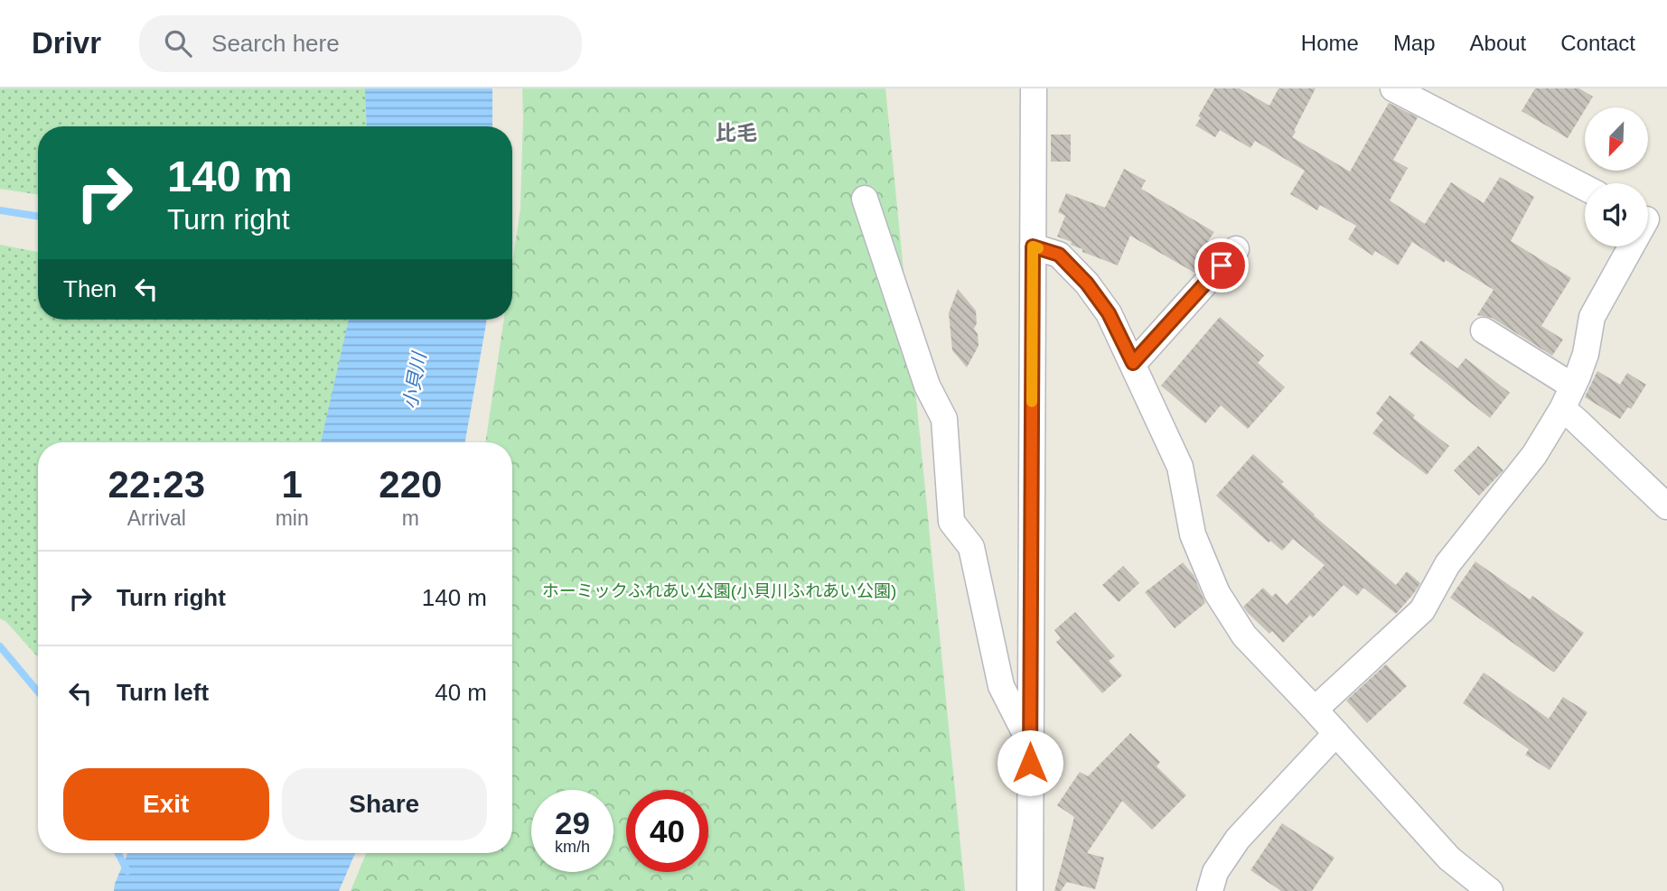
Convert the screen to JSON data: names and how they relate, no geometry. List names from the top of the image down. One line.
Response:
{"districts":["比毛"],"water":["小貝川"],"parks":["ホーミックふれあい公園(小貝川ふれあい公園)"],"north":"bottom left","page":{"header":"Drivr","search":"Search here","nav":["Home","Map","About","Contact"],"turn":["140 m","Turn right"],"then":"Then","eta":["22:23","Arrival","1","min","220","m"],"list":[{"name":"Turn right","value":"140 m"},{"name":"Turn left","value":"40 m"}],"buttons":["Exit","Share"],"speed":"29 km/h","limit":"40"}}
